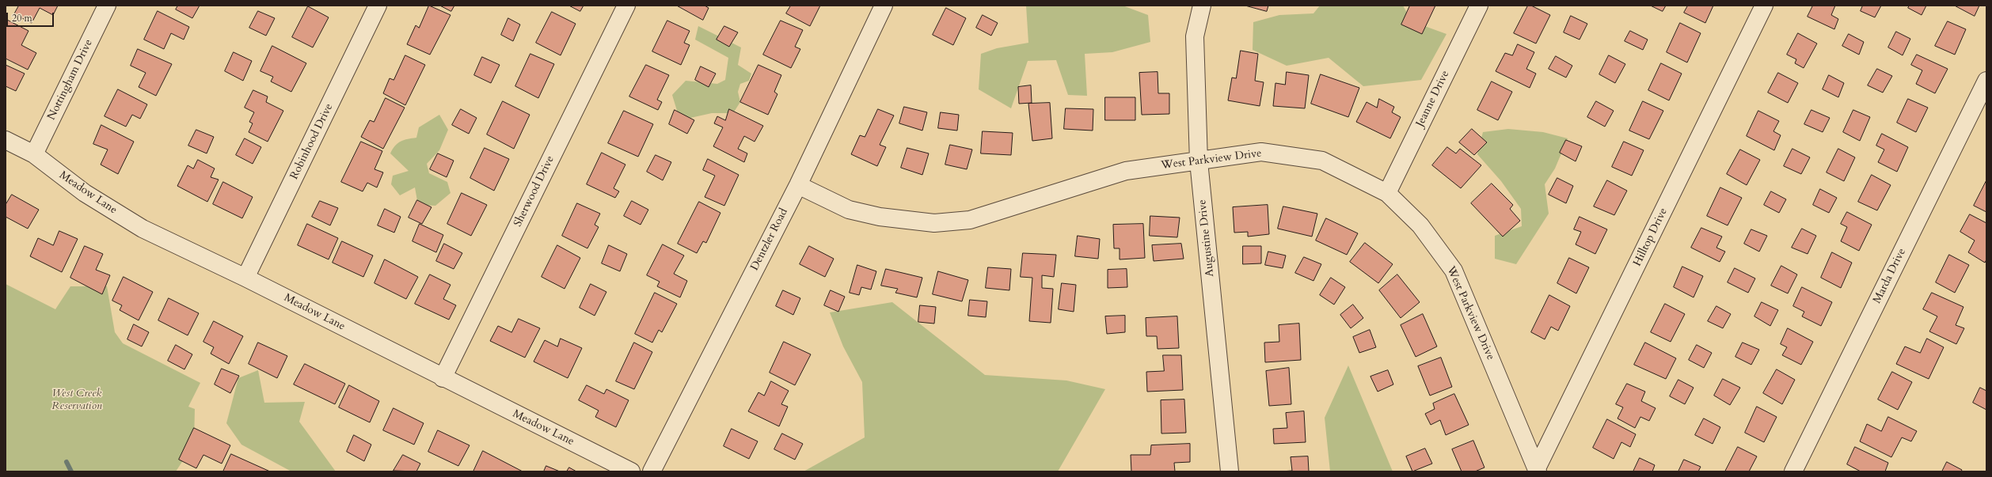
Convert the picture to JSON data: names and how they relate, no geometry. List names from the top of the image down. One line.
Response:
{"streets":{"street":["Nottingham Drive","Jeanne Drive","Robinhood Drive","West Parkview Drive","Sherwood Drive","Meadow Lane","Hilltop Drive","Augustine Drive","Dentzler Road","Marda Drive"]},"crossings":[["Nottingham Drive","Meadow Lane"],["Jeanne Drive","West Parkview Drive"],["Robinhood Drive","Meadow Lane"],["West Parkview Drive","Hilltop Drive"],["West Parkview Drive","Augustine Drive"],["West Parkview Drive","Dentzler Road"],["Sherwood Drive","Meadow Lane"]],"parks":["West Creek Reservation"],"scale_bar":"20 m"}
